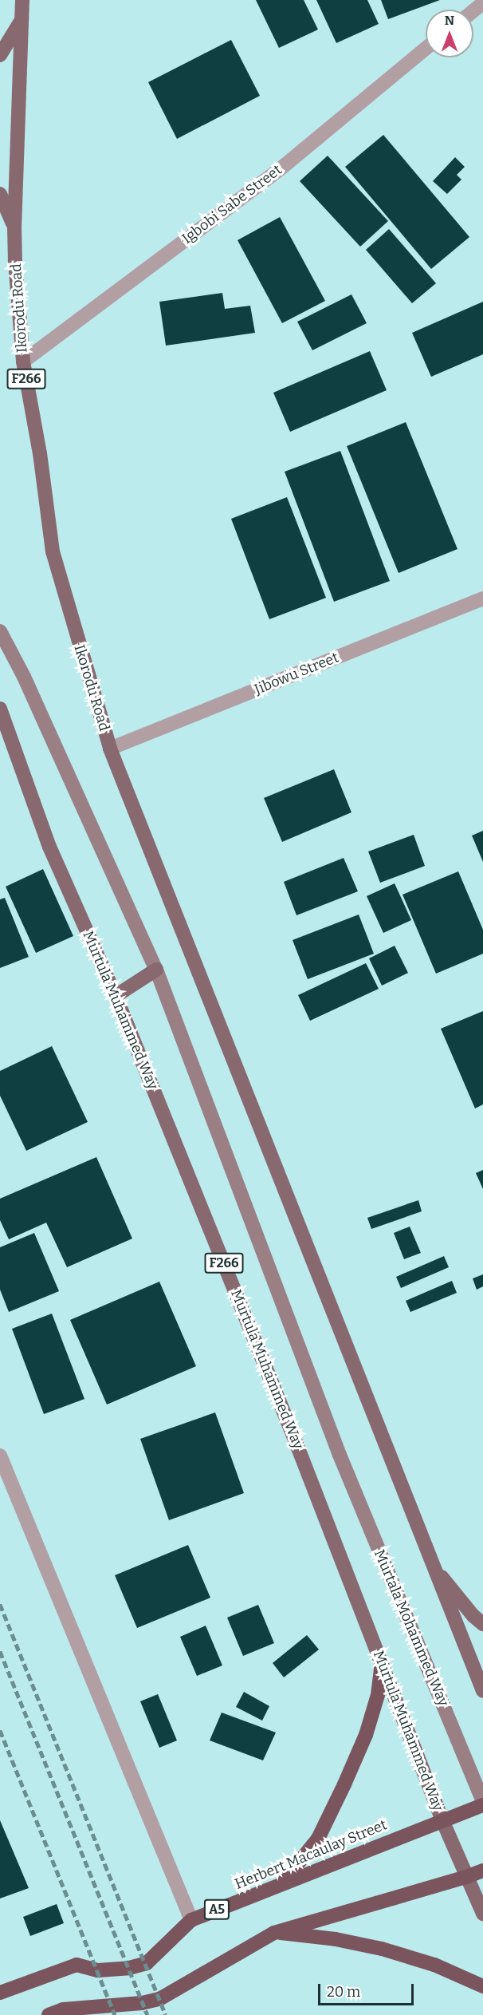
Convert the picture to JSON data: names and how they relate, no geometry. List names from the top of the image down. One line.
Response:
{"streets":{"highway":["Herbert Macaulay Street","A5"],"main road":["Ikorodu Road","F266","Murtula Muhammed Way","Murtala Mohammed Way"],"street":["Igbobi Sabe Street","Jibowu Street"]},"crossings":[["Igbobi Sabe Street","Ikorodu Road"],["Ikorodu Road","Jibowu Street"],["Murtula Muhammed Way","Herbert Macaulay Street"],["Murtala Mohammed Way","Herbert Macaulay Street"]],"scale_bar":"20 m","north":"top"}
